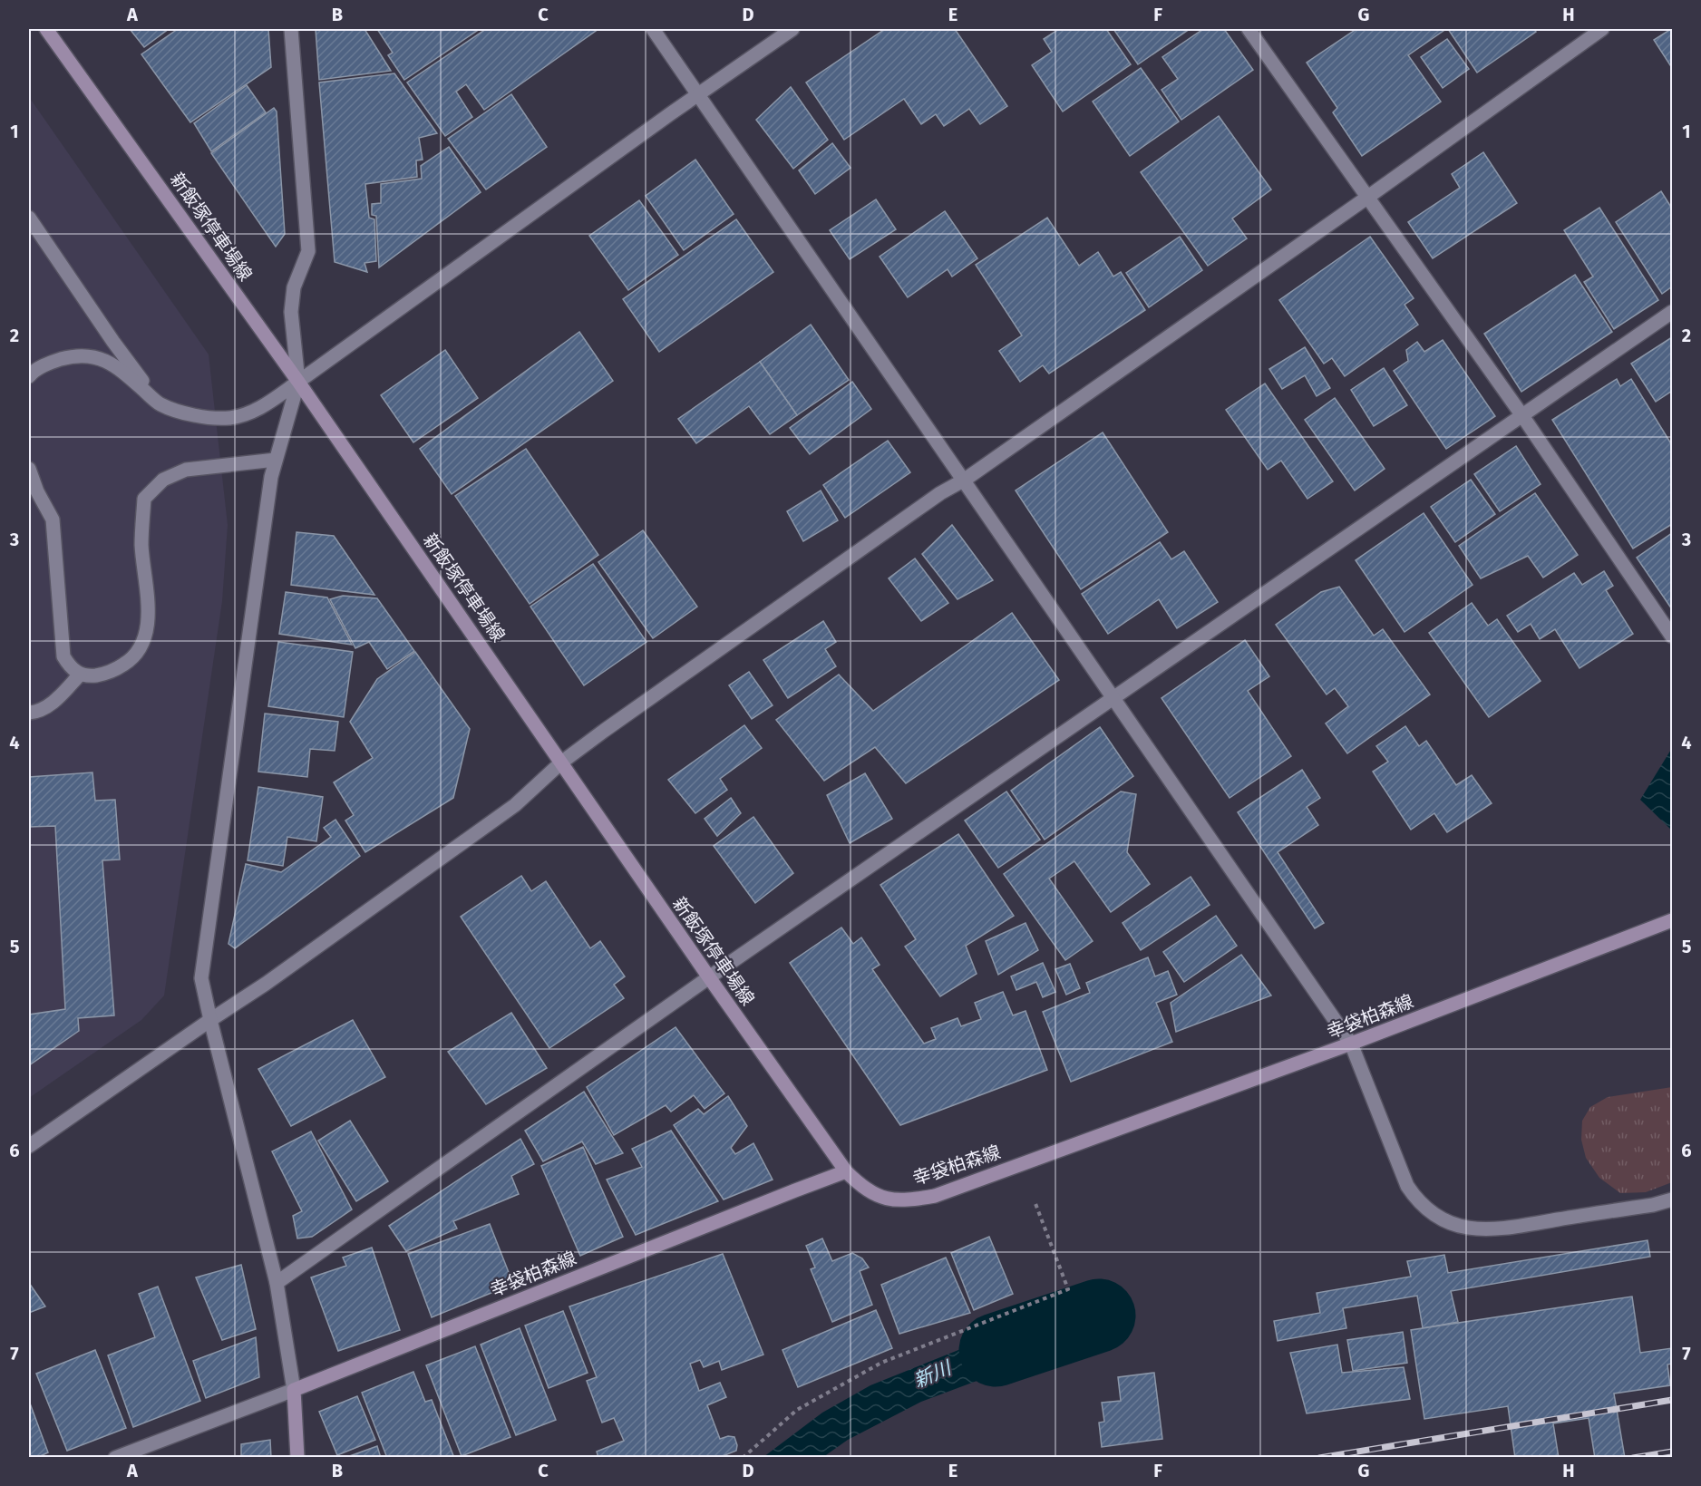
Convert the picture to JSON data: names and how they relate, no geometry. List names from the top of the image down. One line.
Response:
{"streets":{"main road":["新飯塚停車場線","幸袋柏森線"]},"crossings":[["新飯塚停車場線","幸袋柏森線"]],"water":["新川"],"grid":{"columns":["A","B","C","D","E","F","G","H"],"rows":["1","2","3","4","5","6","7"]}}
